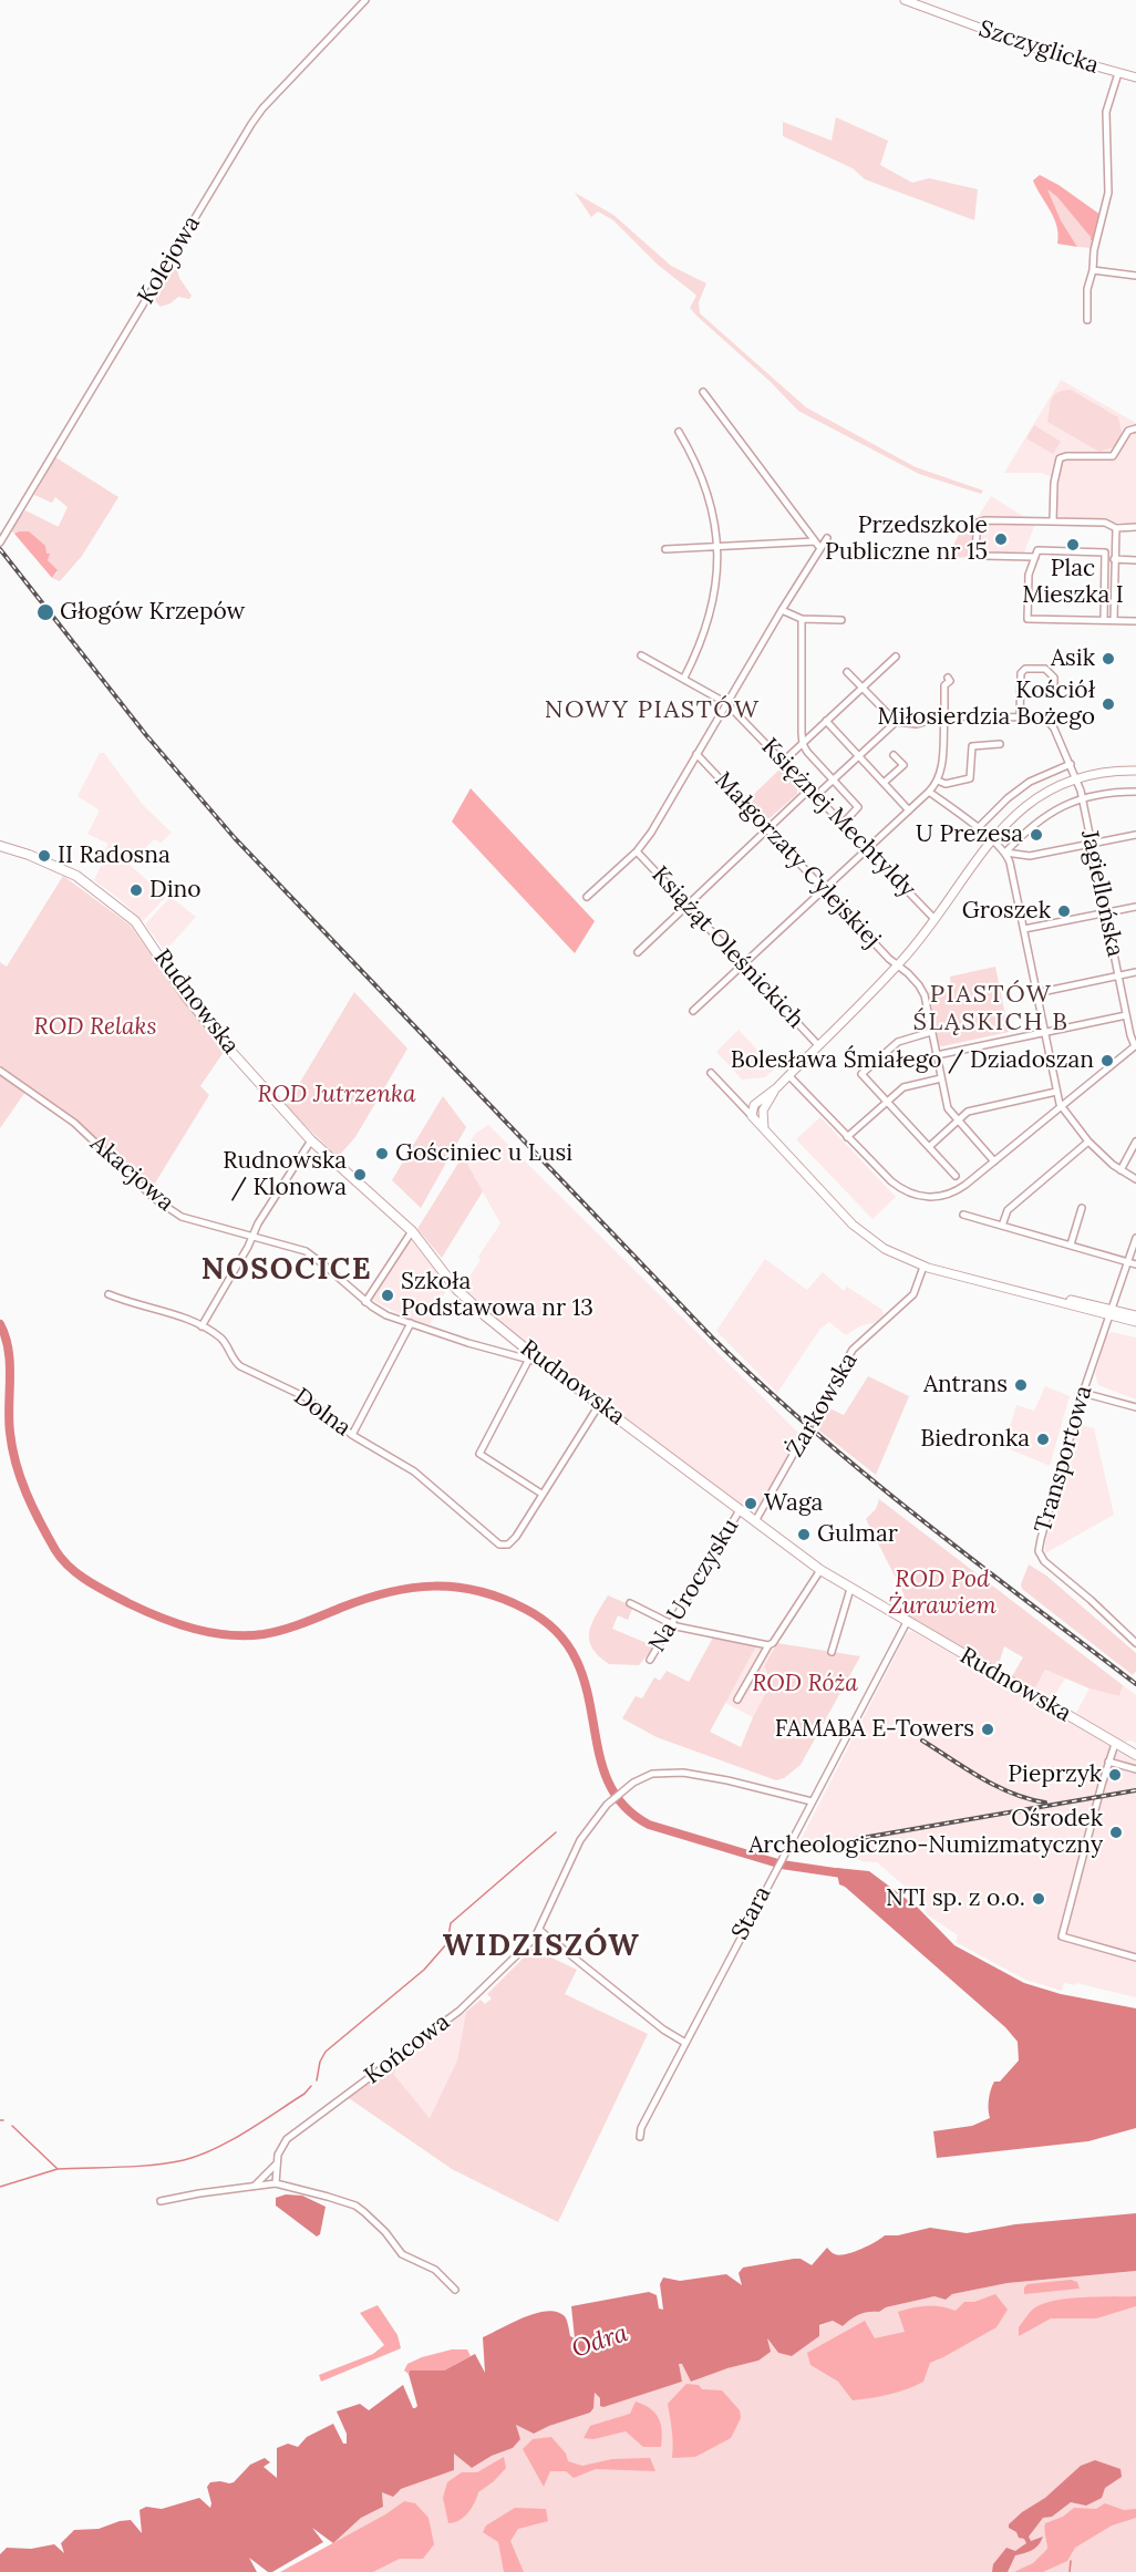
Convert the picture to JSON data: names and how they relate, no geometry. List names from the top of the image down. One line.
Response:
{"streets":{"main road":["Rudnowska"],"street":["Szczyglicka","Kolejowa","Księżnej Mechtyldy","Małgorzaty Cylejskiej","Jagiellońska","Książąt Oleśnickich","Akacjowa","Żarkowska","Dolna","Transportowa","Na Uroczysku","Stara","Końcowa"]},"crossings":[["Rudnowska","Akacjowa"],["Rudnowska","Żarkowska"],["Rudnowska","Na Uroczysku"],["Rudnowska","Stara"],["Stara","Końcowa"]],"districts":["NOWY PIASTÓW","PIASTÓW ŚLĄSKICH B","NOSOCICE","WIDZISZÓW"],"water":["Odra"],"parks":["ROD Relaks","ROD Jutrzenka","ROD Pod Żurawiem","ROD Róża"],"places":["Przedszkole Publiczne nr 15","Plac Mieszka I","Głogów Krzepów","Asik","Kościół Miłosierdzia Bożego","U Prezesa","II Radosna","Dino","Groszek","Bolesława Śmiałego / Dziadoszan","Gościniec u Lusi","Rudnowska / Klonowa","Szkoła Podstawowa nr 13","Antrans","Biedronka","Waga","Gulmar","FAMABA E-Towers","Pieprzyk","Ośrodek Archeologiczno-Numizmatyczny","NTI sp. z o.o."]}
